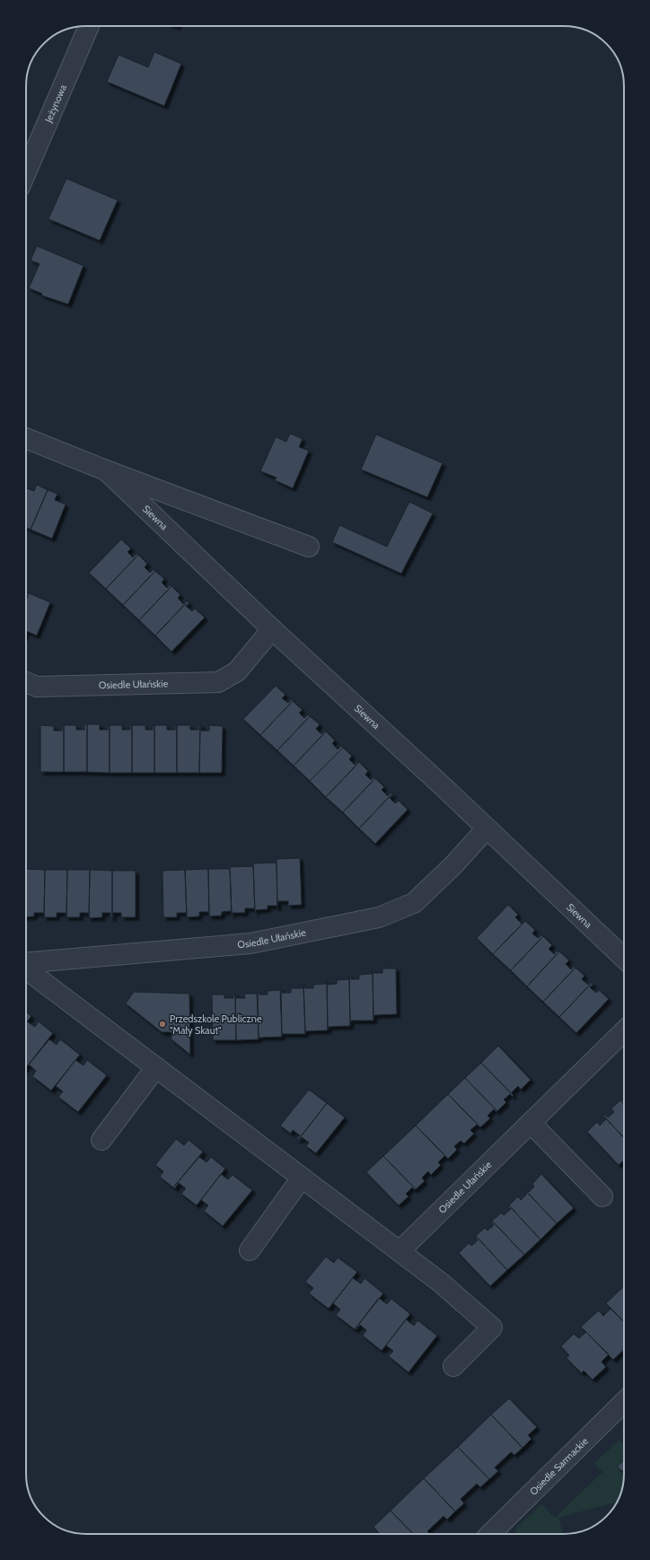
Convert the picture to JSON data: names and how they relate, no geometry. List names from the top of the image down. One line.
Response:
{"streets":{"street":["Jeżynowa","Siewna","Osiedle Ułańskie","Osiedle Sarmackie"]},"crossings":[["Siewna","Osiedle Ułańskie"]],"places":["Przedszkole Publiczne \"Mały Skaut\""]}
